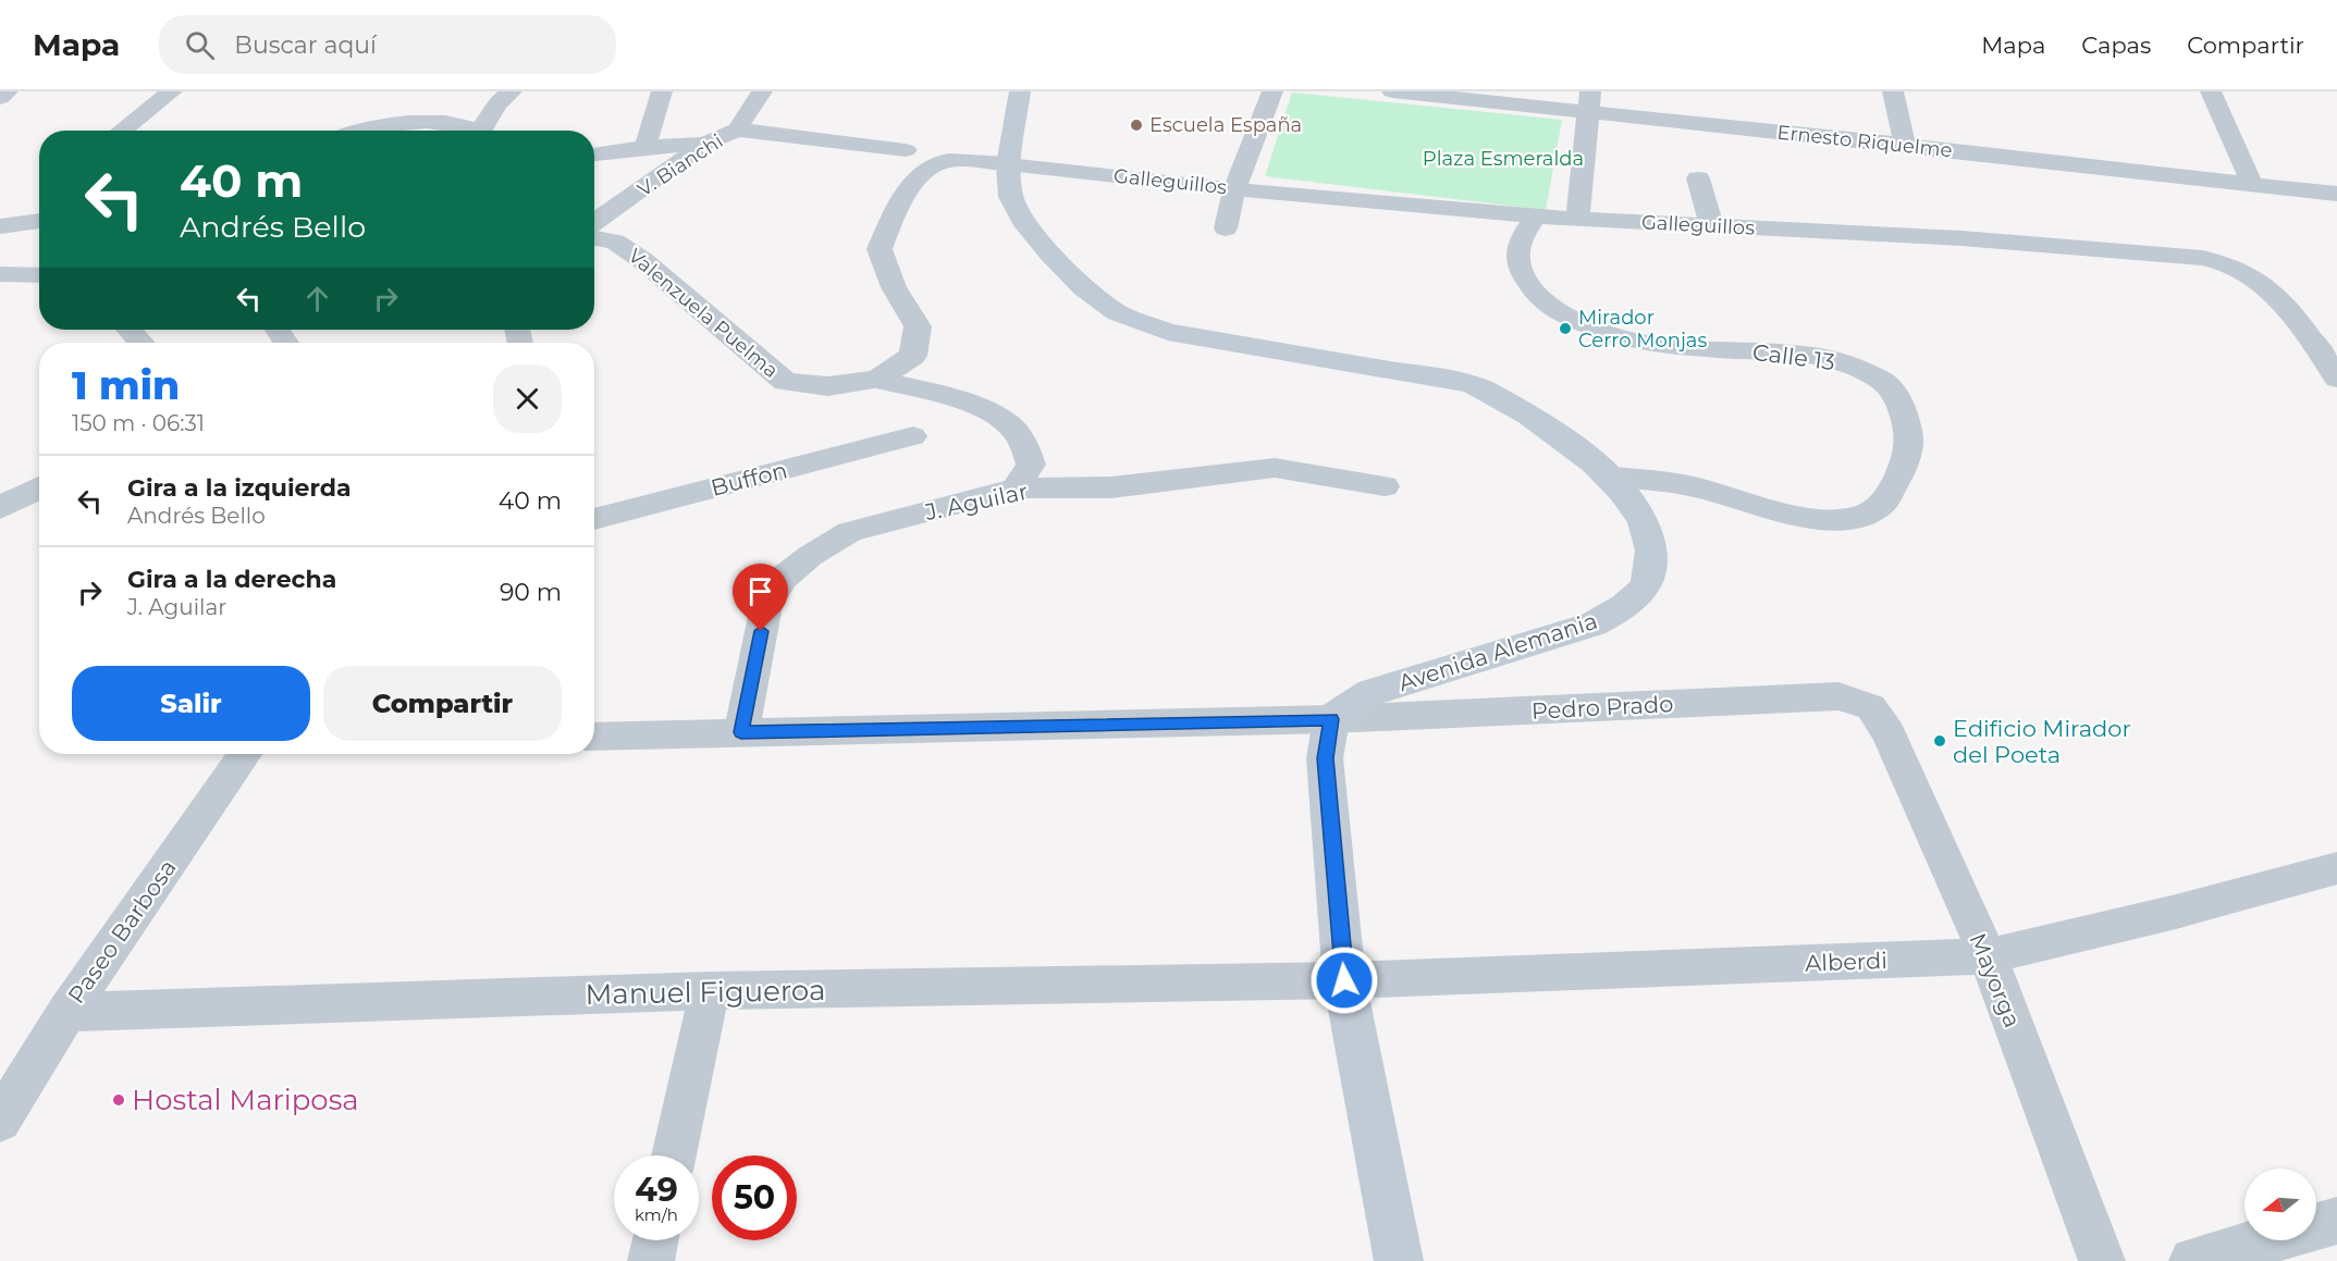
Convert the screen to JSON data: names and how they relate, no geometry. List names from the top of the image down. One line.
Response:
{"streets":{"main road":["Avenida Alemania"],"street":["Ernesto Riquelme","V. Bianchi","Galleguillos","Valenzuela Puelma","Calle 13","Buffon","J. Aguilar","Pedro Prado","Paseo Barbosa","Alberdi","Mayorga","Manuel Figueroa"]},"crossings":[["Galleguillos","Valenzuela Puelma"],["Galleguillos","Calle 13"],["Galleguillos","Avenida Alemania"],["Valenzuela Puelma","Avenida Alemania"],["Calle 13","Avenida Alemania"],["J. Aguilar","Pedro Prado"],["Avenida Alemania","Pedro Prado"],["Pedro Prado","Mayorga"],["Paseo Barbosa","Manuel Figueroa"],["Alberdi","Mayorga"],["Alberdi","Manuel Figueroa"]],"parks":["Plaza Esmeralda"],"places":["Escuela España","Mirador Cerro Monjas","Edificio Mirador del Poeta","Hostal Mariposa"],"north":"left","page":{"header":"Mapa","search":"Buscar aquí","nav":["Mapa","Capas","Compartir"],"turn":["40 m","Andrés Bello"],"heading":["1 min","150 m · 06:31"],"list":[{"name":"Gira a la izquierda","note":"Andrés Bello","value":"40 m"},{"name":"Gira a la derecha","note":"J. Aguilar","value":"90 m"}],"buttons":["Salir","Compartir"],"speed":"49 km/h","limit":"50"}}
